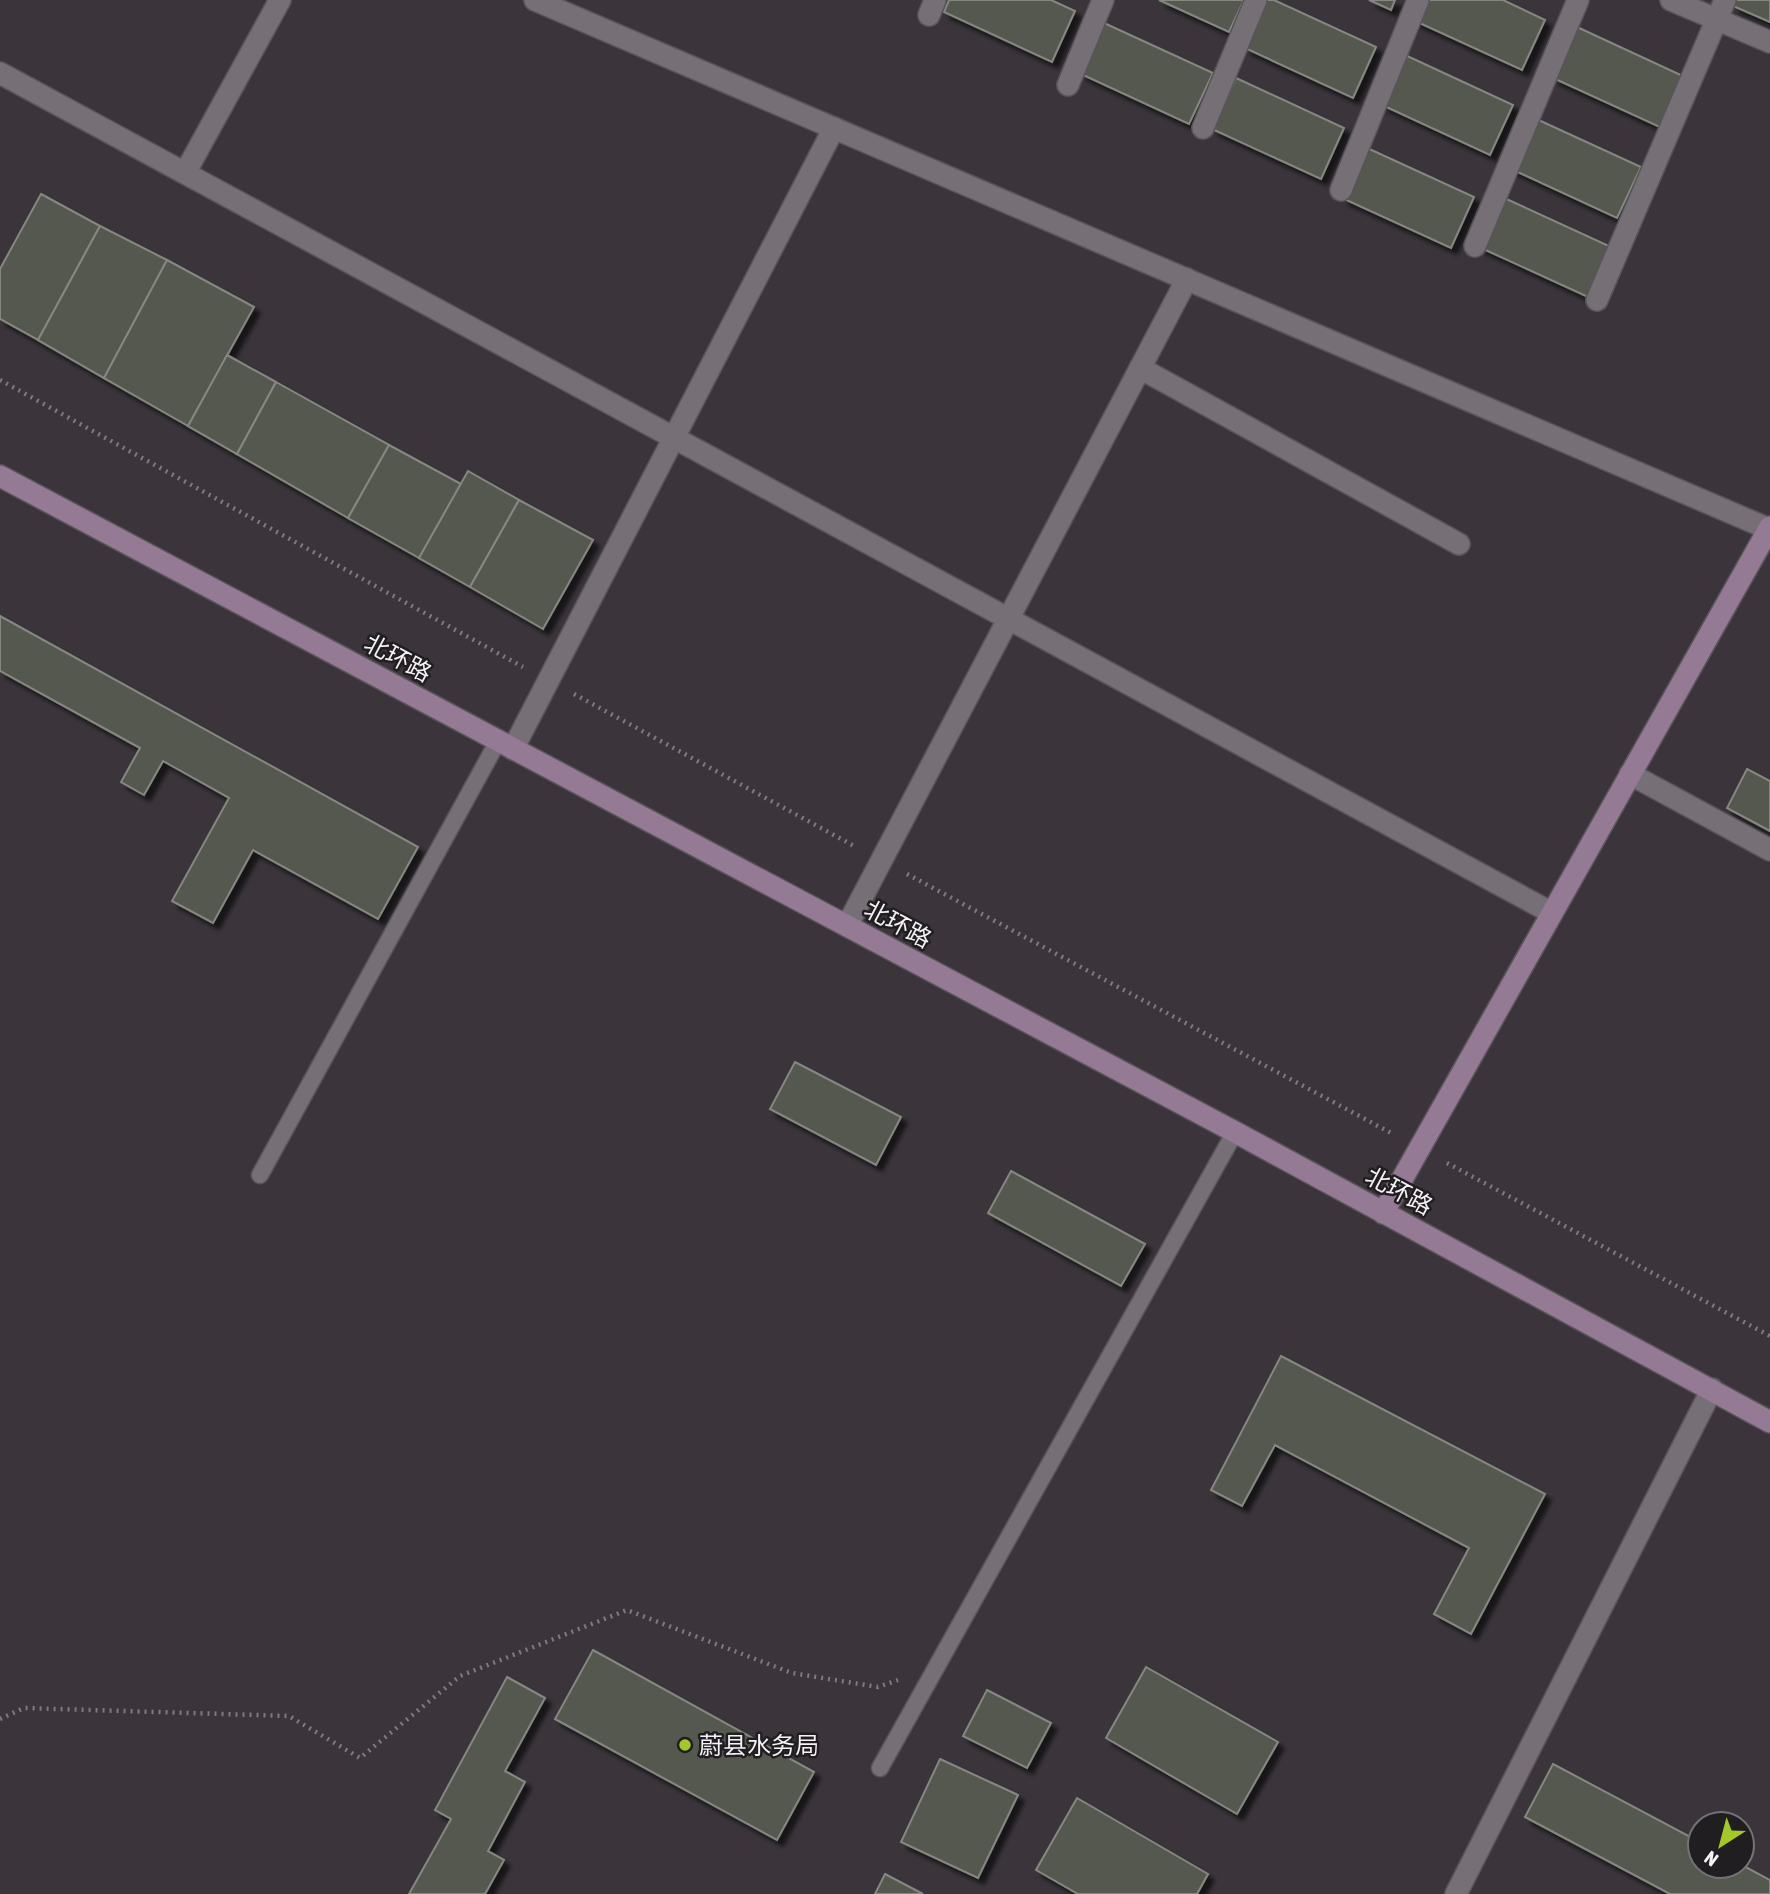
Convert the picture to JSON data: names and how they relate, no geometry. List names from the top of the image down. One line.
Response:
{"streets":{"main road":["北环路"]},"places":["蔚县水务局"],"north":"bottom left"}
